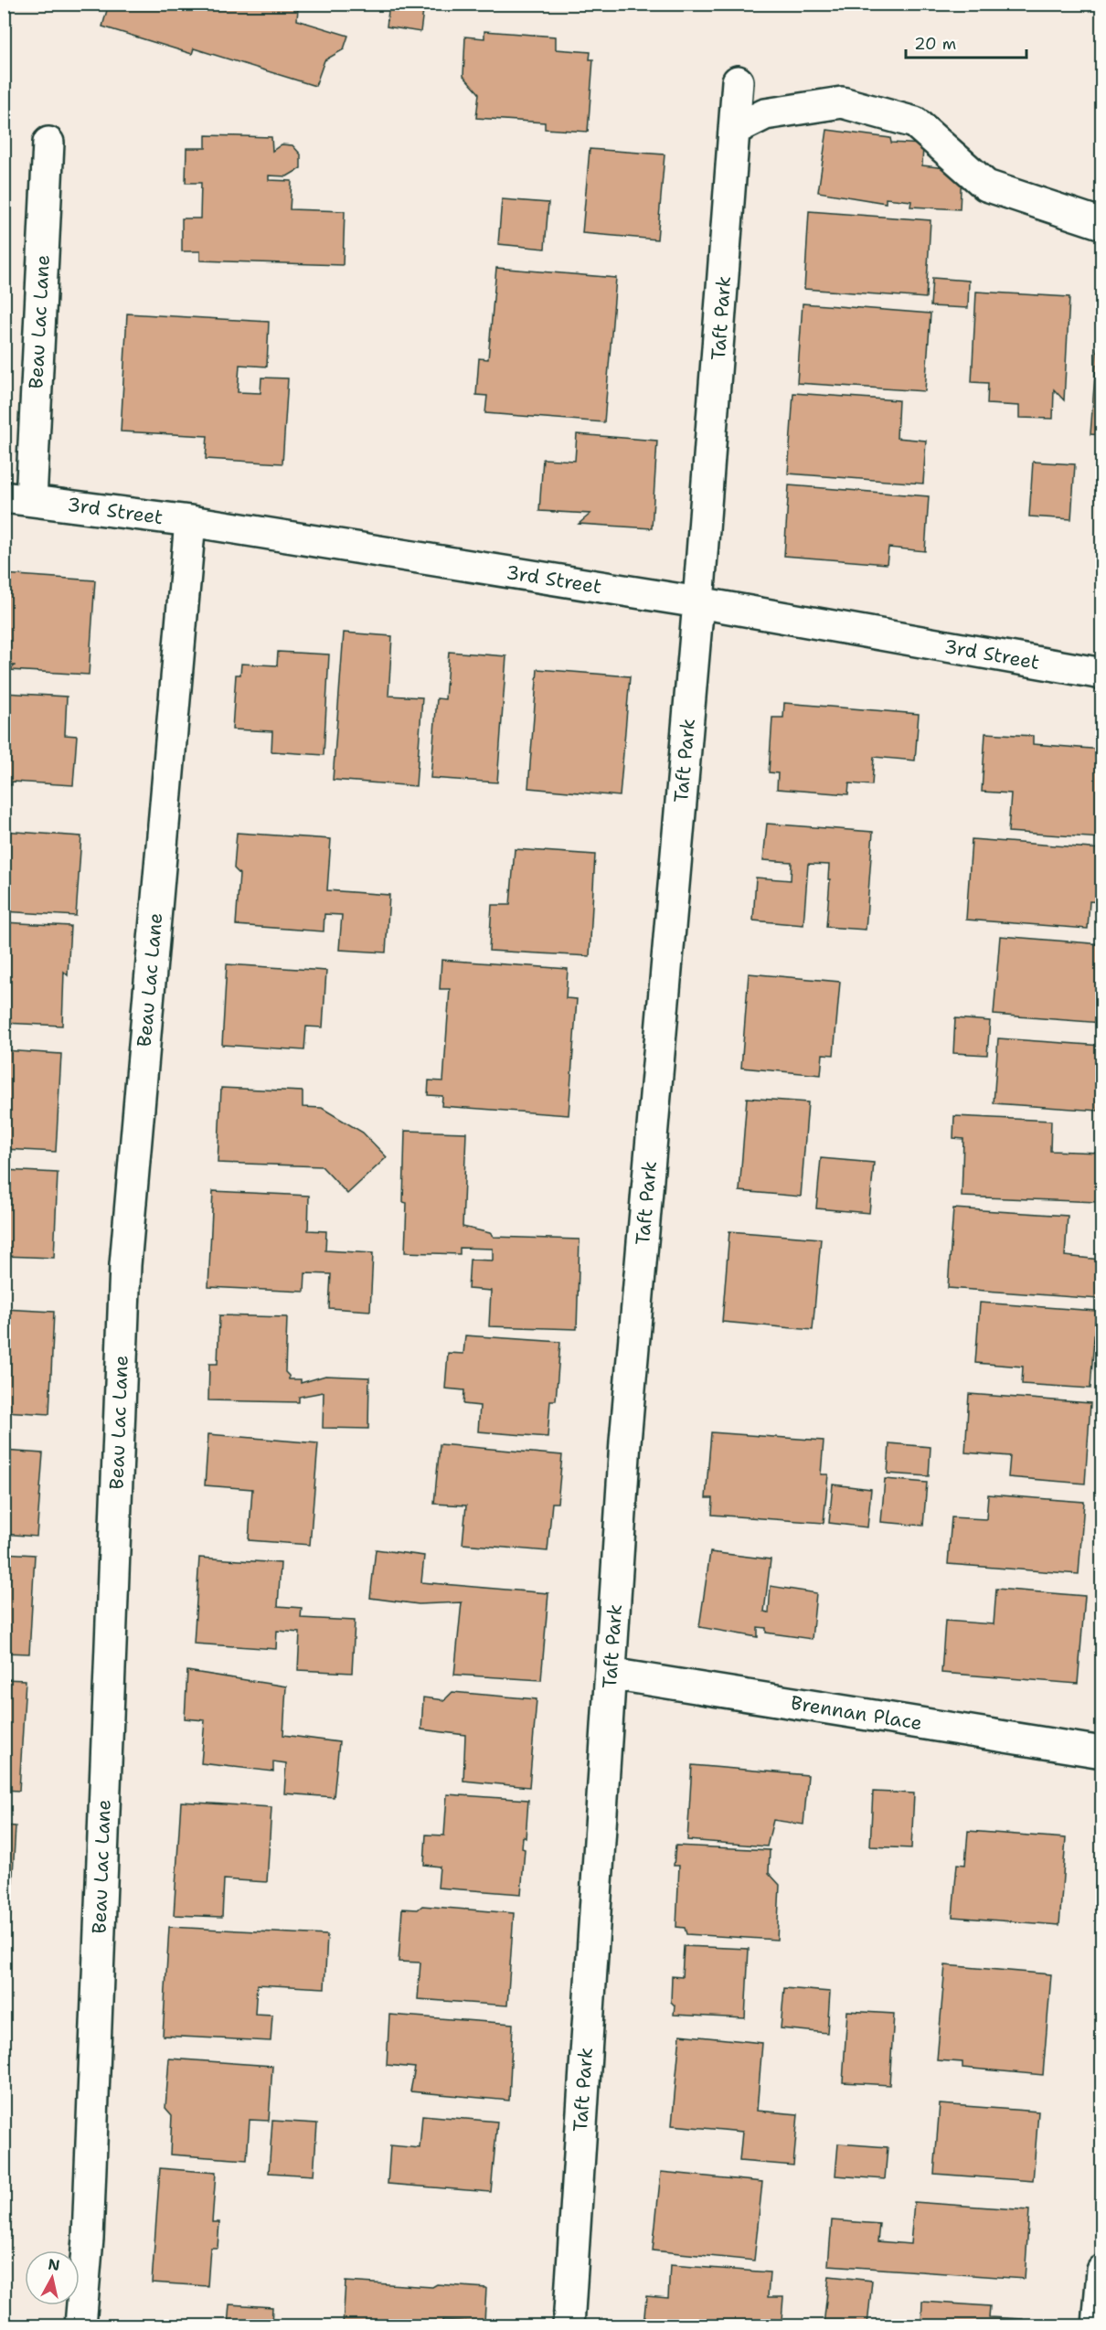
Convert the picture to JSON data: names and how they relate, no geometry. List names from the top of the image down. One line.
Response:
{"streets":{"street":["Taft Park","Beau Lac Lane","3rd Street","Brennan Place"]},"crossings":[["Taft Park","3rd Street"],["Taft Park","Brennan Place"],["Beau Lac Lane","3rd Street"]],"scale_bar":"20 m","north":"top"}
